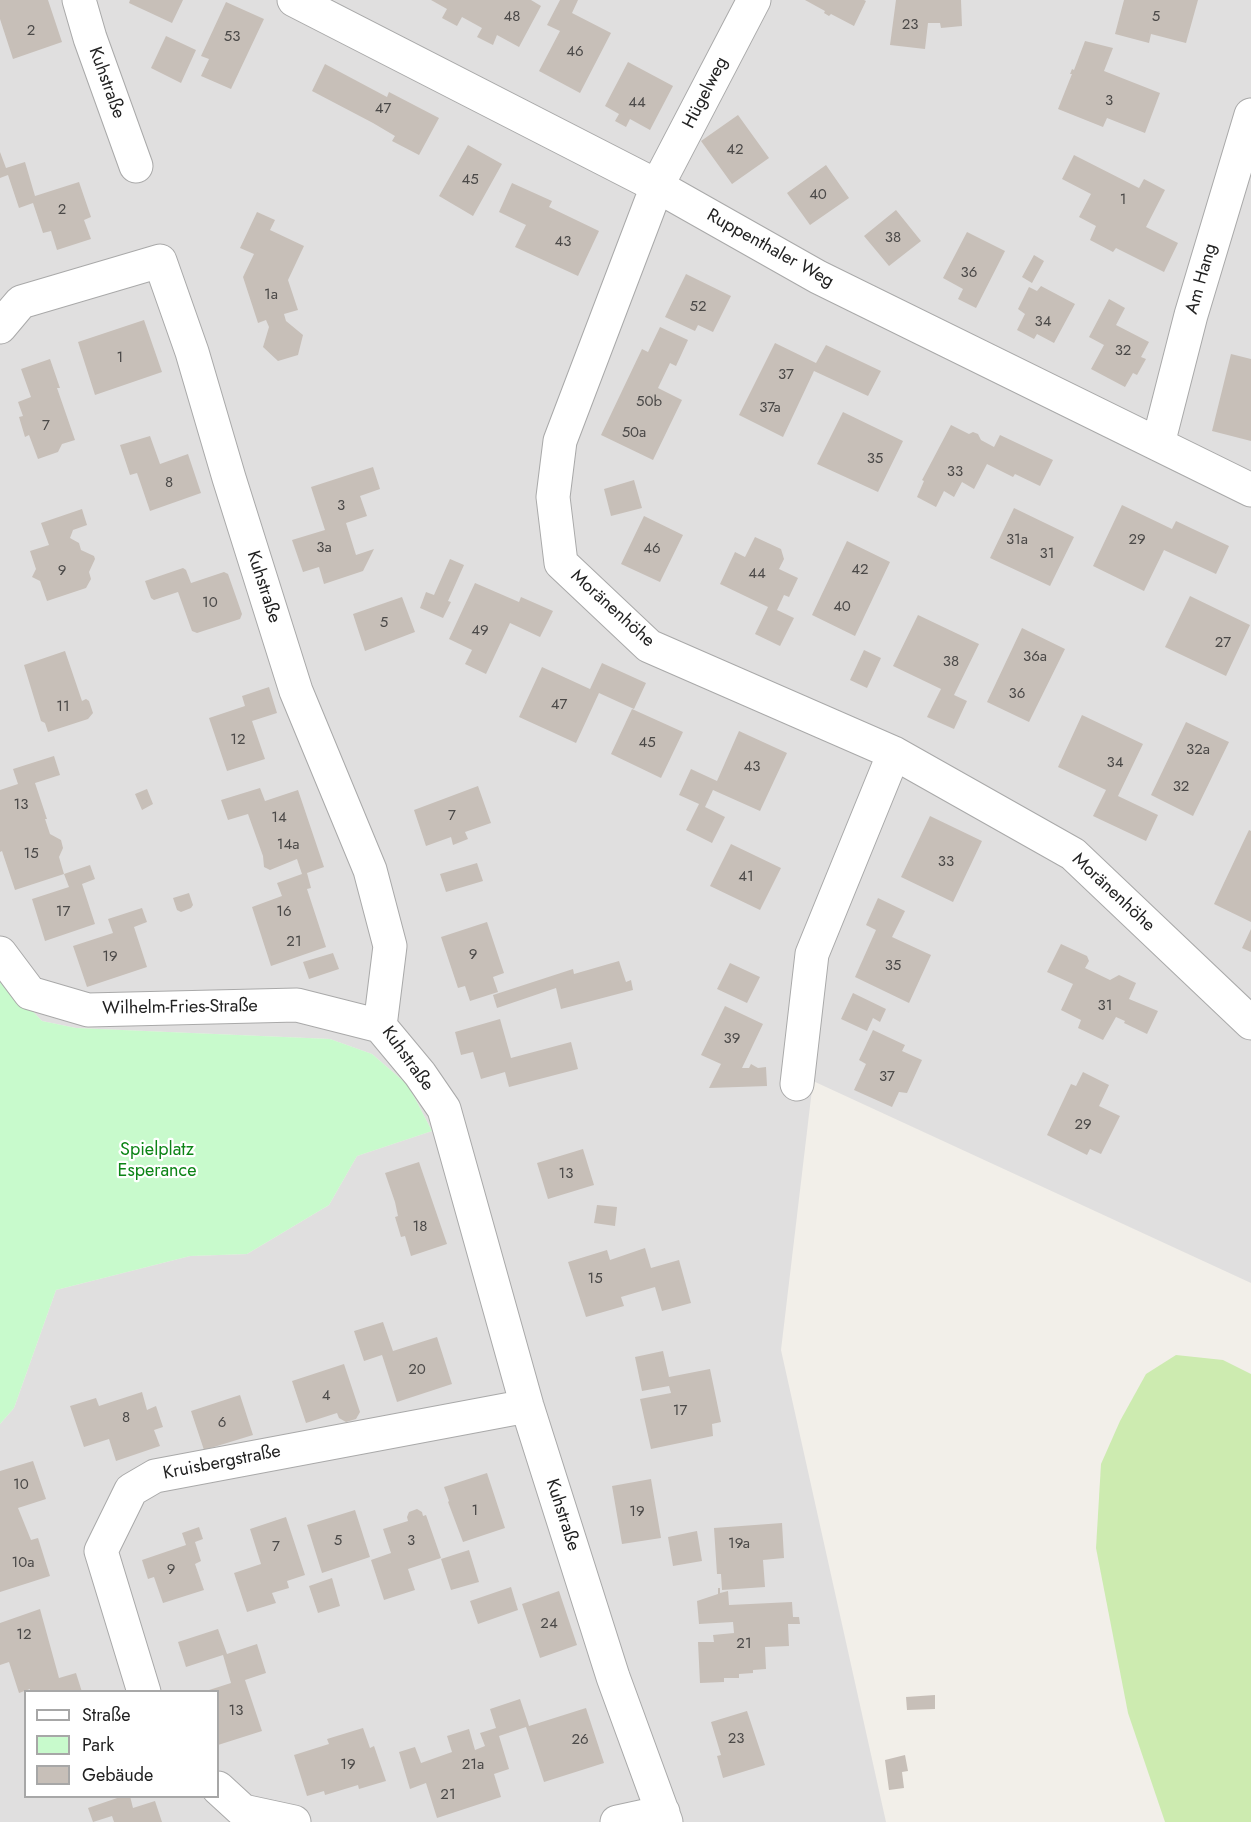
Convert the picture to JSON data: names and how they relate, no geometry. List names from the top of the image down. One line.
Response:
{"streets":{"street":["Kuhstraße","Hügelweg","Ruppenthaler Weg","Am Hang","Moränenhöhe","Wilhelm-Fries-Straße","Kruisbergstraße"]},"crossings":[["Kuhstraße","Wilhelm-Fries-Straße"],["Kuhstraße","Kruisbergstraße"],["Hügelweg","Ruppenthaler Weg"],["Hügelweg","Moränenhöhe"],["Ruppenthaler Weg","Am Hang"],["Ruppenthaler Weg","Moränenhöhe"]],"parks":["Spielplatz Esperance"],"house_numbers":["48","5","23","2","53","46","3","44","47","42","45","40","1","2","38","43","36","1a","52","34","32","1","37","50b","37a","7","50a","35","33","8","3","31a","29","3a","46","31","42","9","44","10","40","5","49","27","36a","38","36","47","11","12","45","32a","34","43","32","13","7","14","14a","15","33","41","17","16","21","9","19","35","31","39","37","29","13","18","15","20","4","17","8","6","10","1","19","5","3","19a","7","10a","9","24","12","21","13","23","26","19","21a","21"],"legend":["Straße","Park","Gebäude"]}
